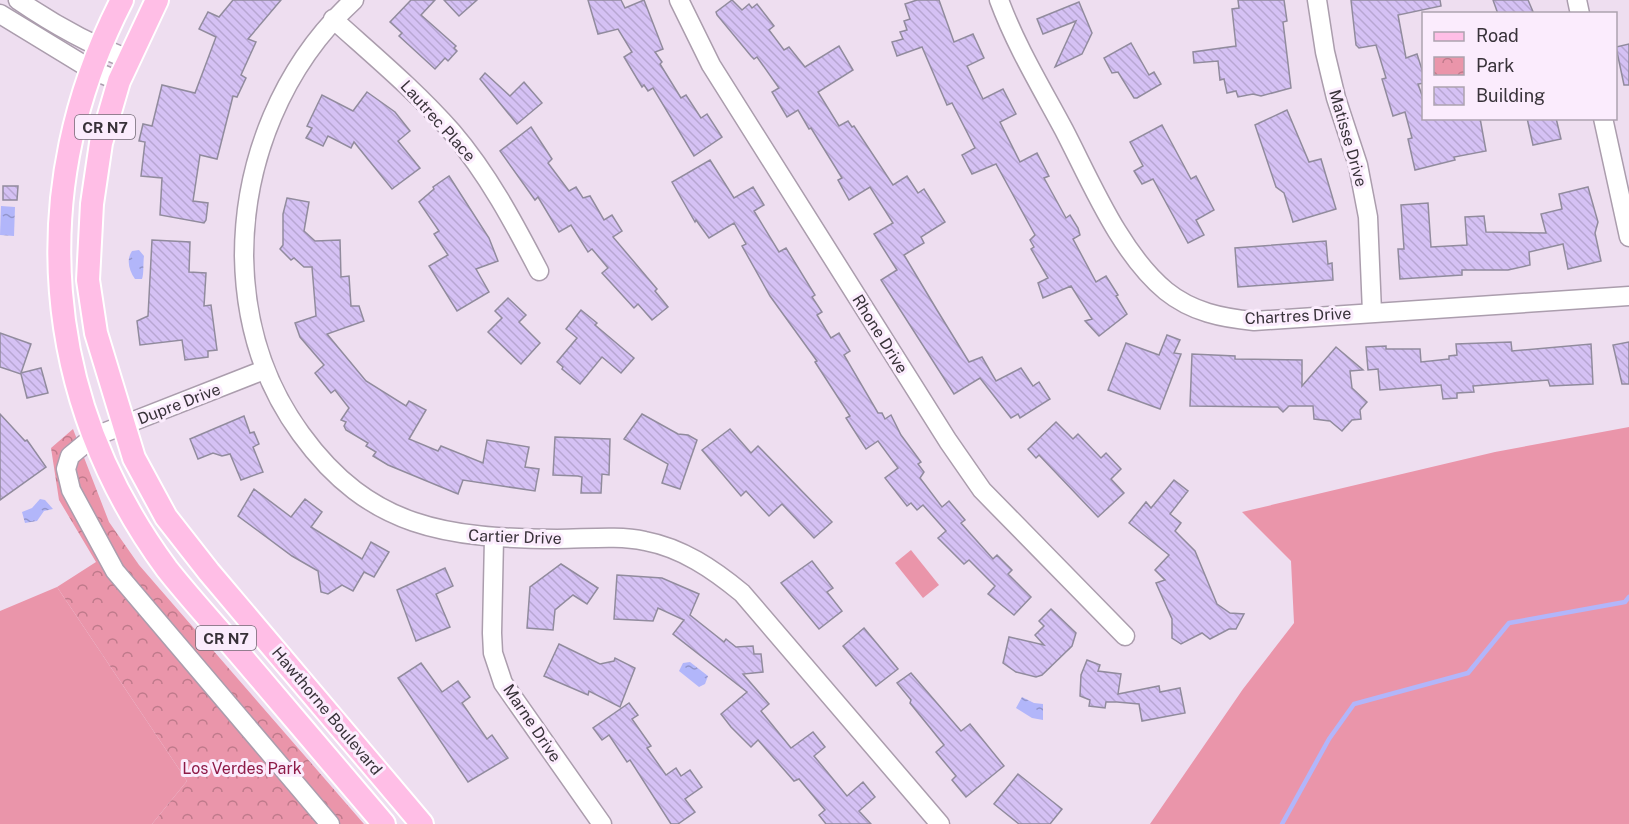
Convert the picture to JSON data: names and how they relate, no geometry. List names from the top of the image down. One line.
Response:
{"streets":{"main road":["CR N7","Hawthorne Boulevard"],"street":["Lautrec Place","Matisse Drive","Chartres Drive","Rhone Drive","Dupre Drive","Cartier Drive","Marne Drive"]},"crossings":[["Lautrec Place","Cartier Drive"],["Matisse Drive","Chartres Drive"],["Dupre Drive","Cartier Drive"],["Dupre Drive","Hawthorne Boulevard"],["Cartier Drive","Marne Drive"]],"parks":["Los Verdes Park"],"legend":["Road","Park","Building"]}
